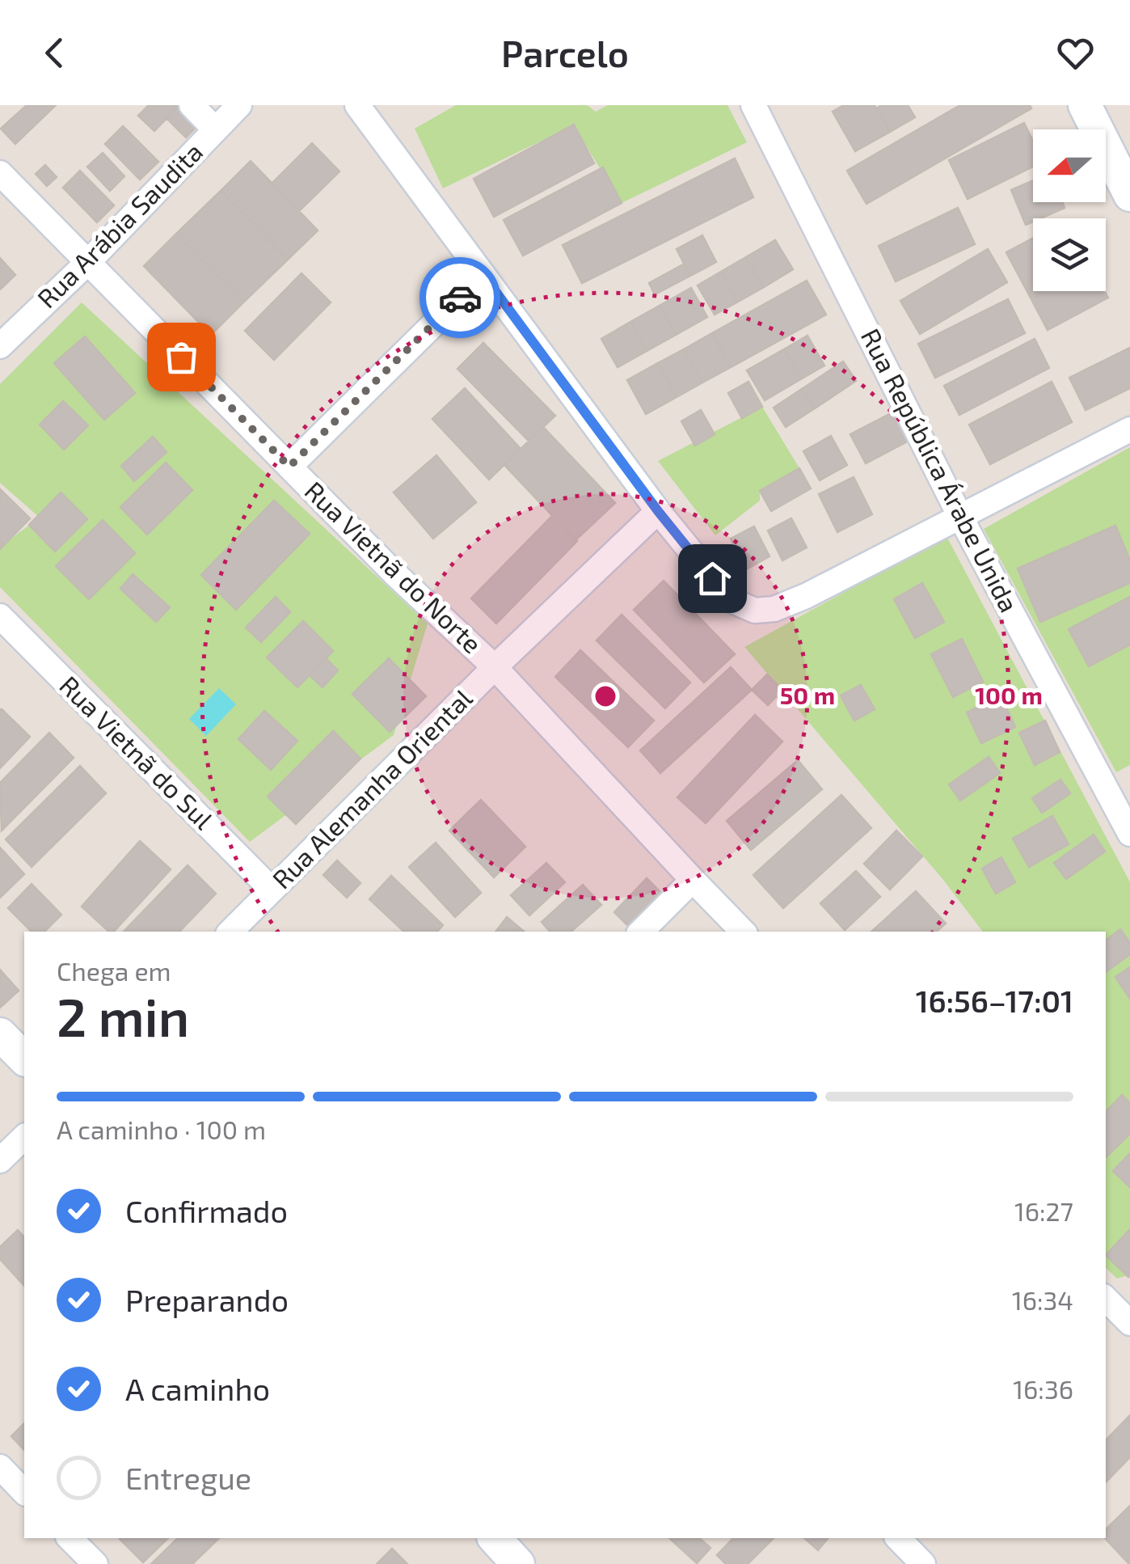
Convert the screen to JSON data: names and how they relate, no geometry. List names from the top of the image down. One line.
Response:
{"streets":{"street":["Rua Arábia Saudita","Rua República Árabe Unida","Rua Vietnã do Norte","Rua Vietnã do Sul","Rua Alemanha Oriental"]},"crossings":[["Rua Arábia Saudita","Rua Vietnã do Norte"],["Rua Vietnã do Norte","Rua Alemanha Oriental"],["Rua Vietnã do Sul","Rua Alemanha Oriental"]],"north":"left","page":{"header":"Parcelo","heading":["2 min","Chega em","16:56–17:01"],"bar":"A caminho · 100 m","list":[["Confirmado","16:27"],["Preparando","16:34"],["A caminho","16:36"],"Entregue"]},"rings":["50 m","100 m"]}
